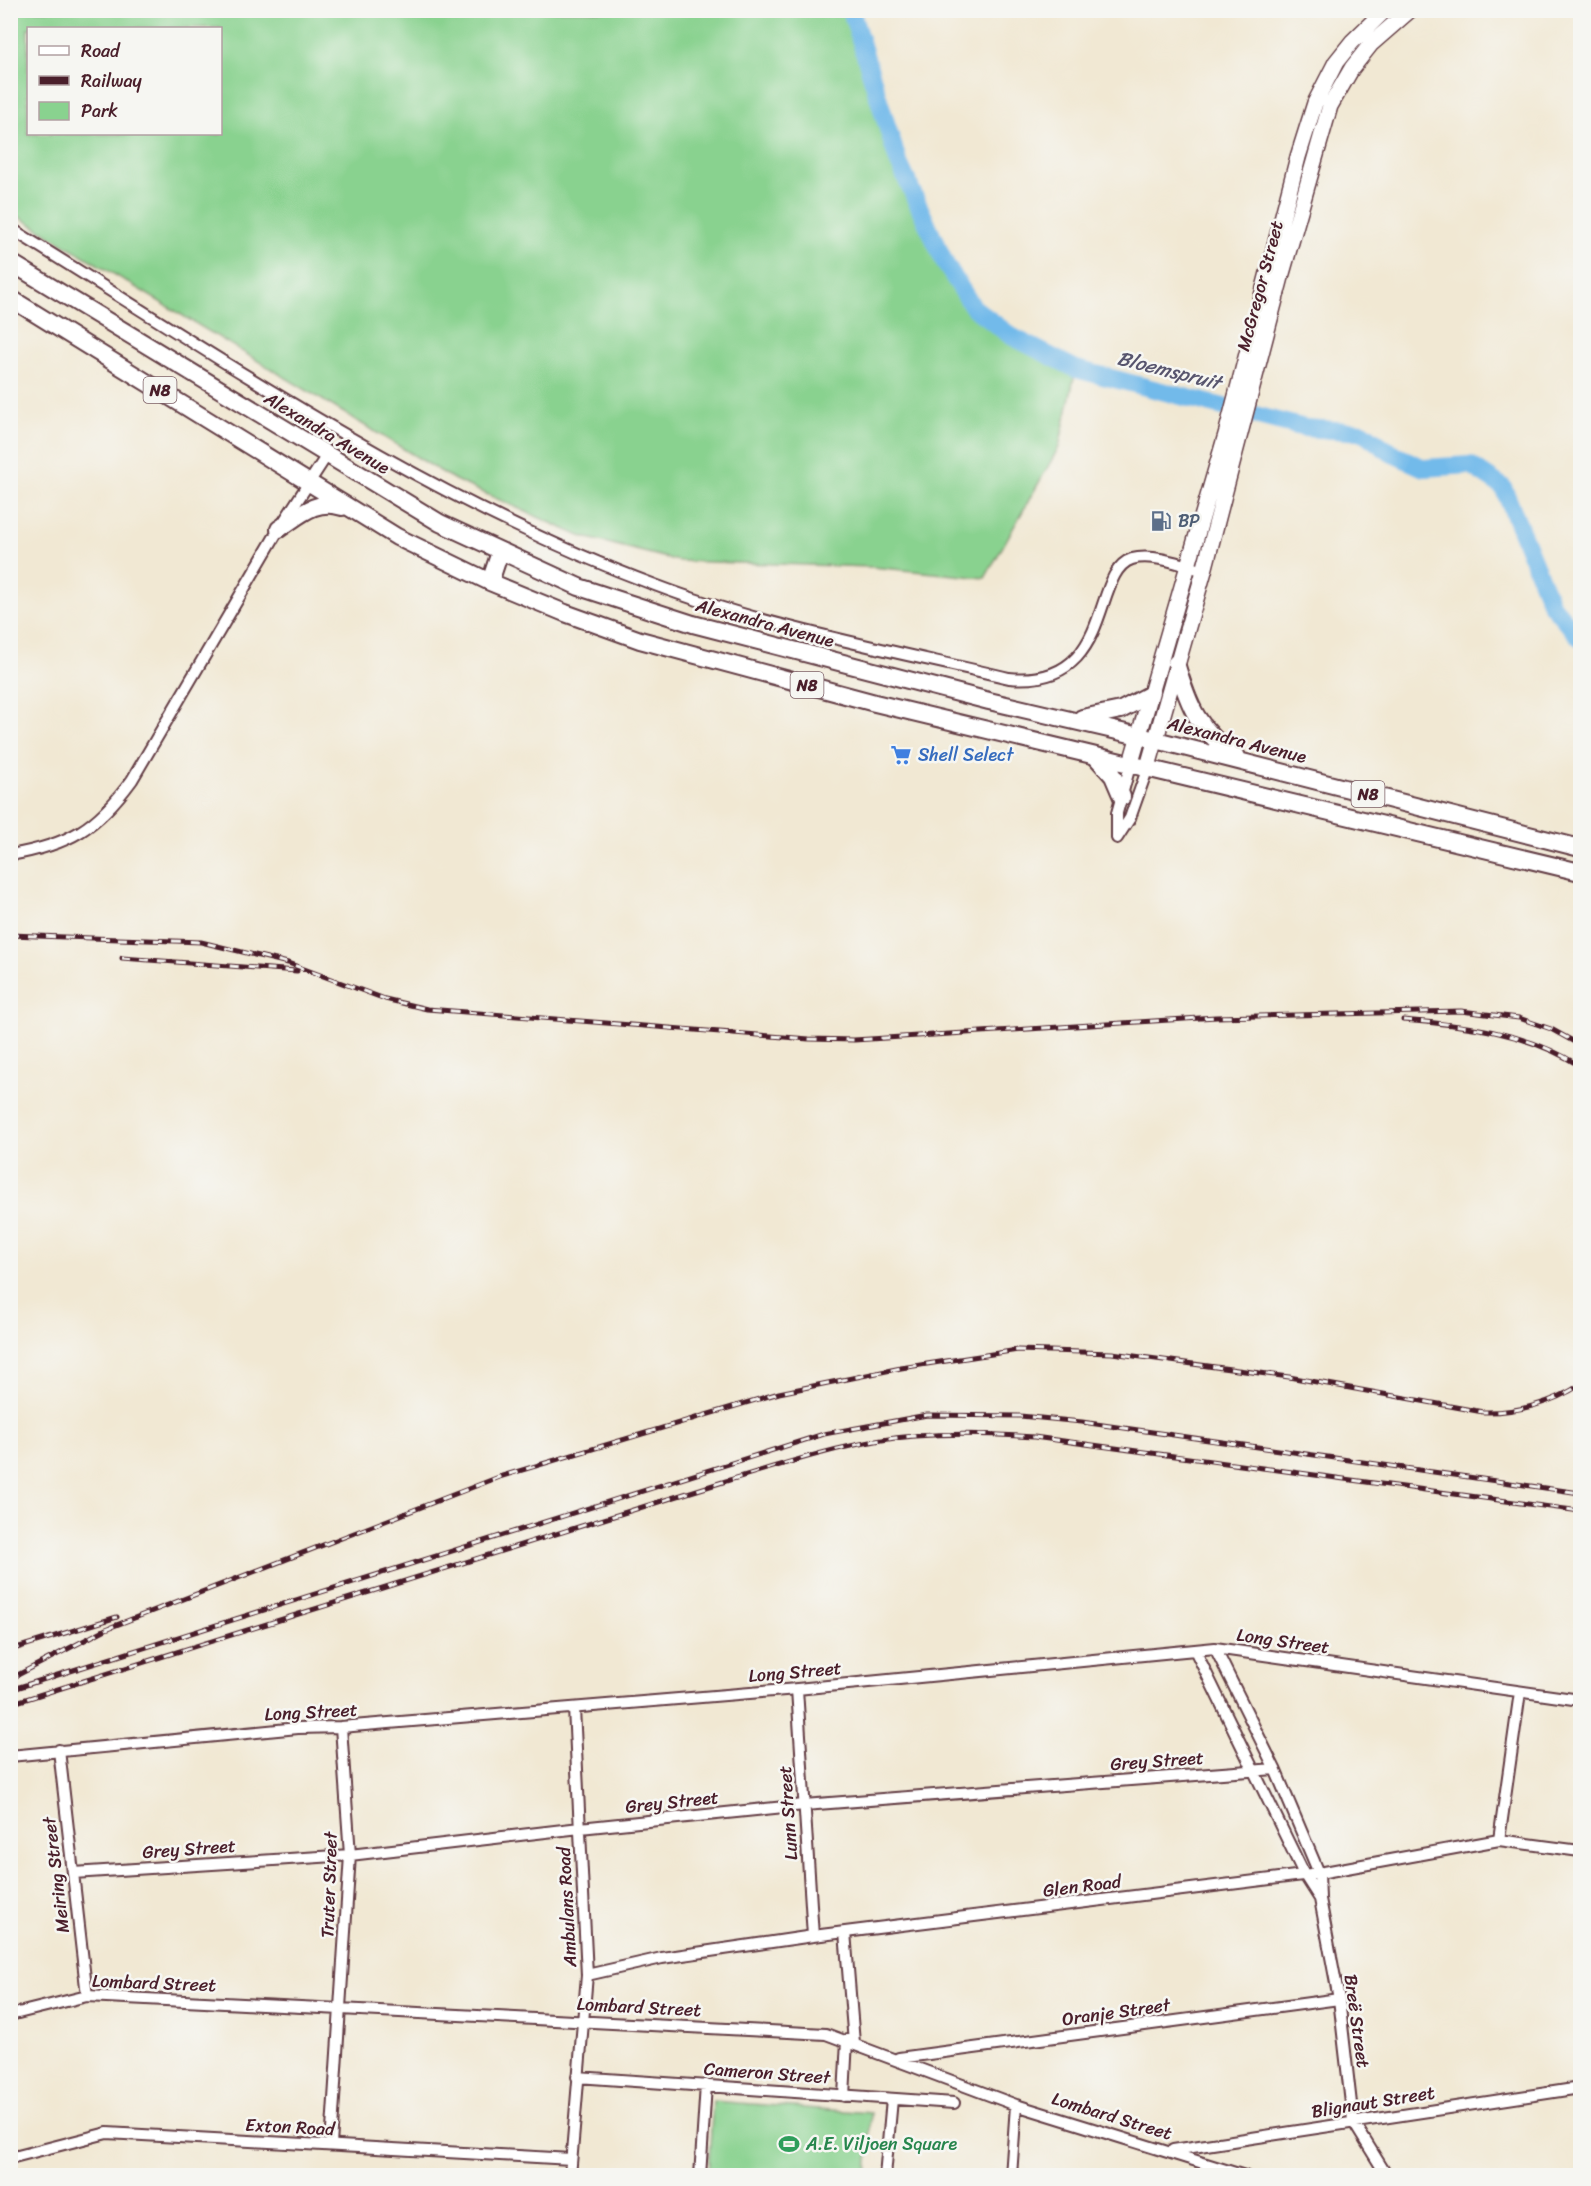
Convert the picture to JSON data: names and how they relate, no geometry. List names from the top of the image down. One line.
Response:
{"streets":{"highway":["N8","Alexandra Avenue"],"main road":["McGregor Street"],"street":["Long Street","Grey Street","Lunn Street","Meiring Street","Truter Street","Glen Road","Ambulans Road","Lombard Street","Oranje Street","Breë Street","Cameron Street","Blignaut Street","Exton Road"]},"crossings":[["McGregor Street","N8"],["McGregor Street","Alexandra Avenue"],["Long Street","Lunn Street"],["Long Street","Meiring Street"],["Long Street","Truter Street"],["Long Street","Ambulans Road"],["Long Street","Breë Street"],["Grey Street","Lunn Street"],["Grey Street","Meiring Street"],["Grey Street","Truter Street"],["Grey Street","Ambulans Road"],["Grey Street","Breë Street"],["Lunn Street","Glen Road"],["Meiring Street","Lombard Street"],["Truter Street","Lombard Street"],["Truter Street","Exton Road"],["Glen Road","Ambulans Road"],["Glen Road","Breë Street"],["Ambulans Road","Lombard Street"],["Ambulans Road","Cameron Street"],["Ambulans Road","Exton Road"],["Lombard Street","Oranje Street"],["Lombard Street","Blignaut Street"],["Oranje Street","Breë Street"],["Breë Street","Blignaut Street"]],"water":["Bloemspruit"],"places":{"fuel station":["BP"],"supermarket":["Shell Select"],"sports":["A.E. Viljoen Square"]},"legend":["Road","Railway","Park"]}
